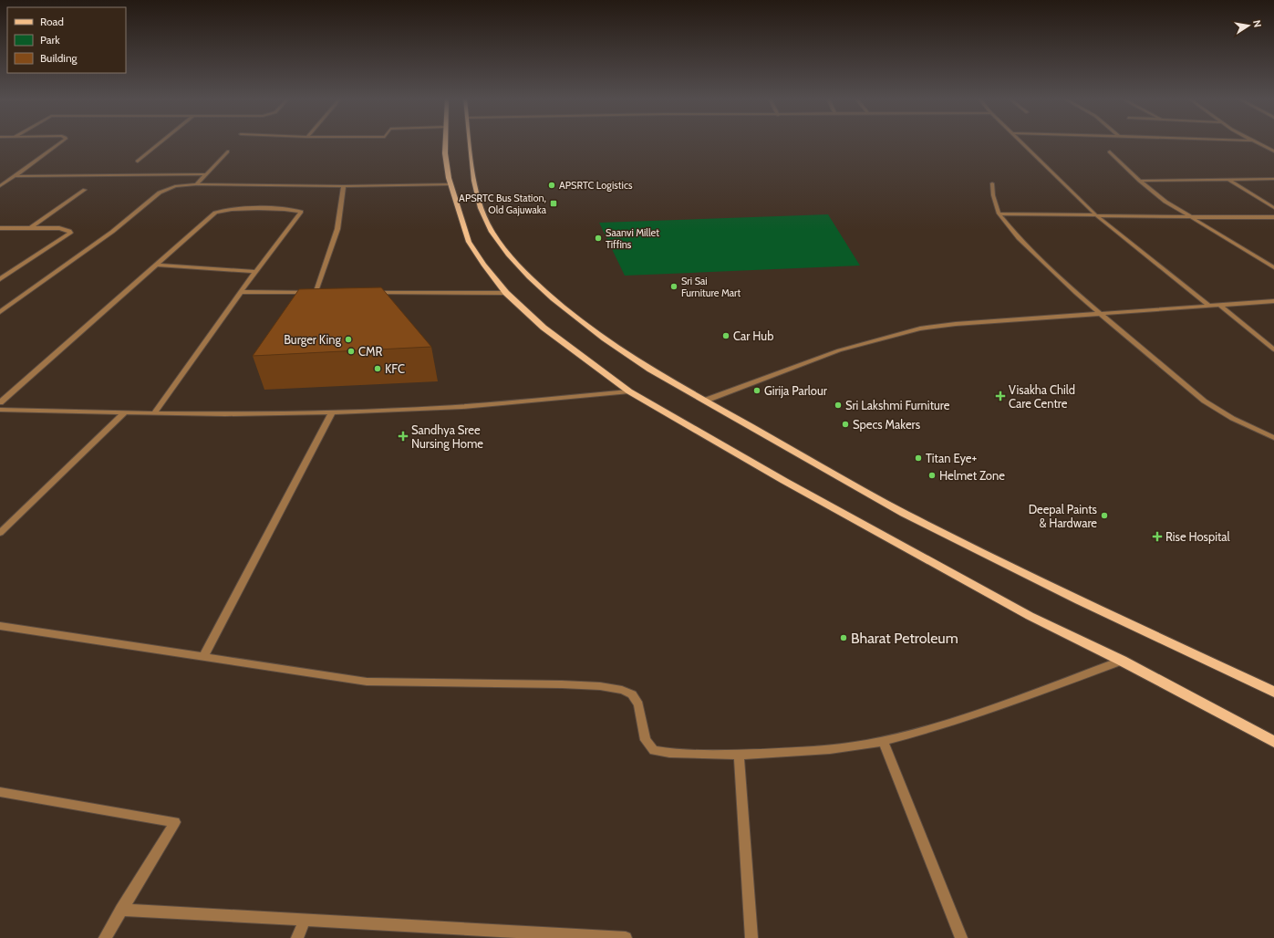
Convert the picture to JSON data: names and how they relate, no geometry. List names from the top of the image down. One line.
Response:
{"places":{"other":["APSRTC Logistics","Saanvi Millet Tiffins","Sri Sai Furniture Mart","Car Hub","Burger King","CMR","KFC","Girija Parlour","Sri Lakshmi Furniture","Specs Makers","Titan Eye+","Helmet Zone","Deepal Paints & Hardware","Bharat Petroleum"],"transit":["APSRTC Bus Station, Old Gajuwaka"],"health":["Visakha Child Care Centre","Sandhya Sree Nursing Home","Rise Hospital"]},"legend":["Road","Park","Building"],"north":"right"}
